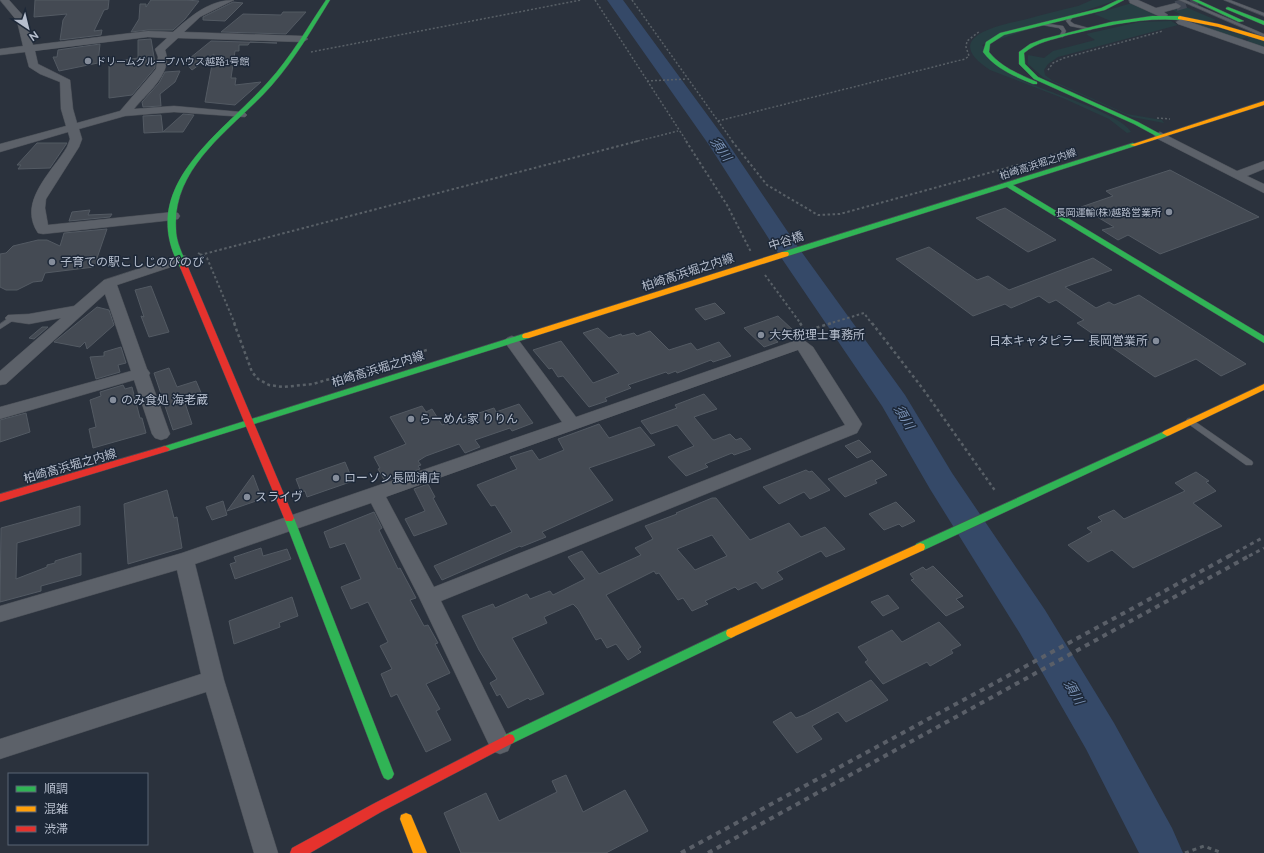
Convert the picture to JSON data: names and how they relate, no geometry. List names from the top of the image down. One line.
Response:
{"streets":{"main road":["柏崎高浜堀之内線","中谷橋"]},"crossings":[["柏崎高浜堀之内線","中谷橋"]],"water":["須川"],"places":["ドリームグループハウス越路1号館","長岡運輸(株)越路営業所","子育ての駅こしじのびのび","大矢税理士事務所","日本キャタピラー 長岡営業所","のみ食処 海老蔵","らーめん家 りりん","ローソン長岡浦店","スライヴ"],"legend":["順調","混雑","渋滞"],"north":"bottom right"}
